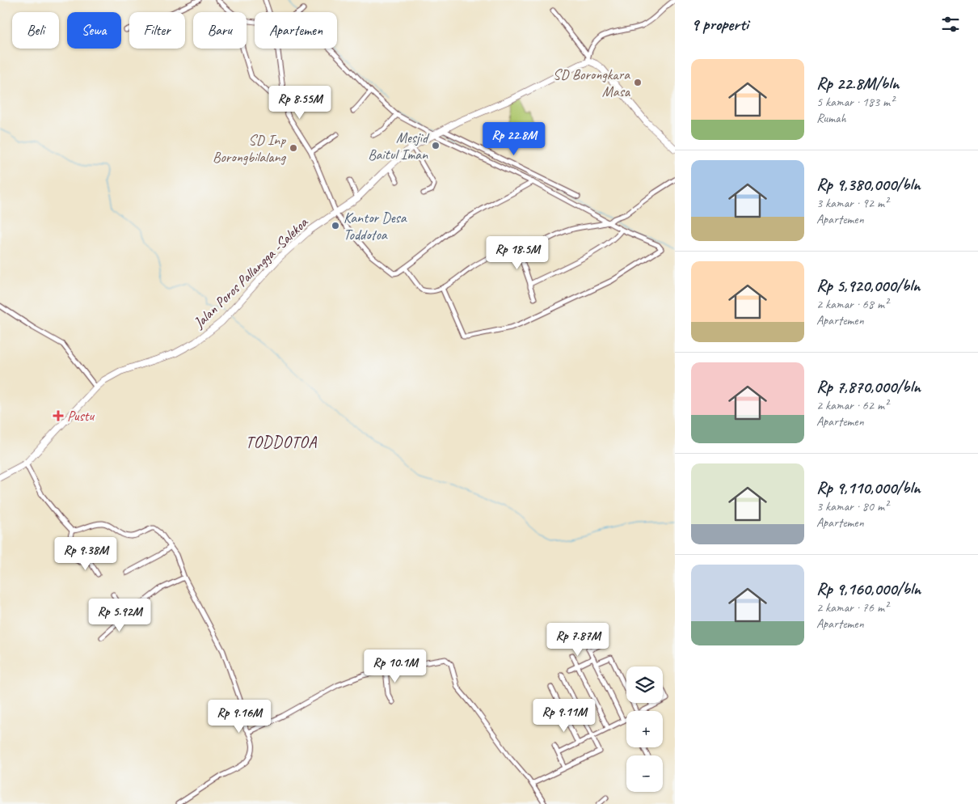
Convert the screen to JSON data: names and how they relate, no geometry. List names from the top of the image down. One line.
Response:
{"streets":{"main road":["Jalan Poros Pallangga -Salekoa"]},"districts":["TODDOTOA"],"places":{"other":["SD Borongkara Masa","Mesjid Baitul Iman","SD Inp Borongbilalang","Kantor Desa Toddotoa"],"health":["Pustu"]},"page":{"heading":"9 properti","chip":["Beli","Sewa","Filter","Baru","Apartemen"],"list":[{"name":"Rp 22.8M/bln","note":"5 kamar · 183 m² · Rumah"},{"name":"Rp 9,380,000/bln","note":"3 kamar · 92 m² · Apartemen"},{"name":"Rp 5,920,000/bln","note":"2 kamar · 68 m² · Apartemen"},{"name":"Rp 7,870,000/bln","note":"2 kamar · 62 m² · Apartemen"},{"name":"Rp 9,110,000/bln","note":"3 kamar · 80 m² · Apartemen"},{"name":"Rp 9,160,000/bln","note":"2 kamar · 76 m² · Apartemen"}],"price":["Rp 8.55M","Rp 22.8M","Rp 18.5M","Rp 9.38M","Rp 5.92M","Rp 7.87M","Rp 10.1M","Rp 9.11M","Rp 9.16M"],"map_buttons":["+","−"]}}
